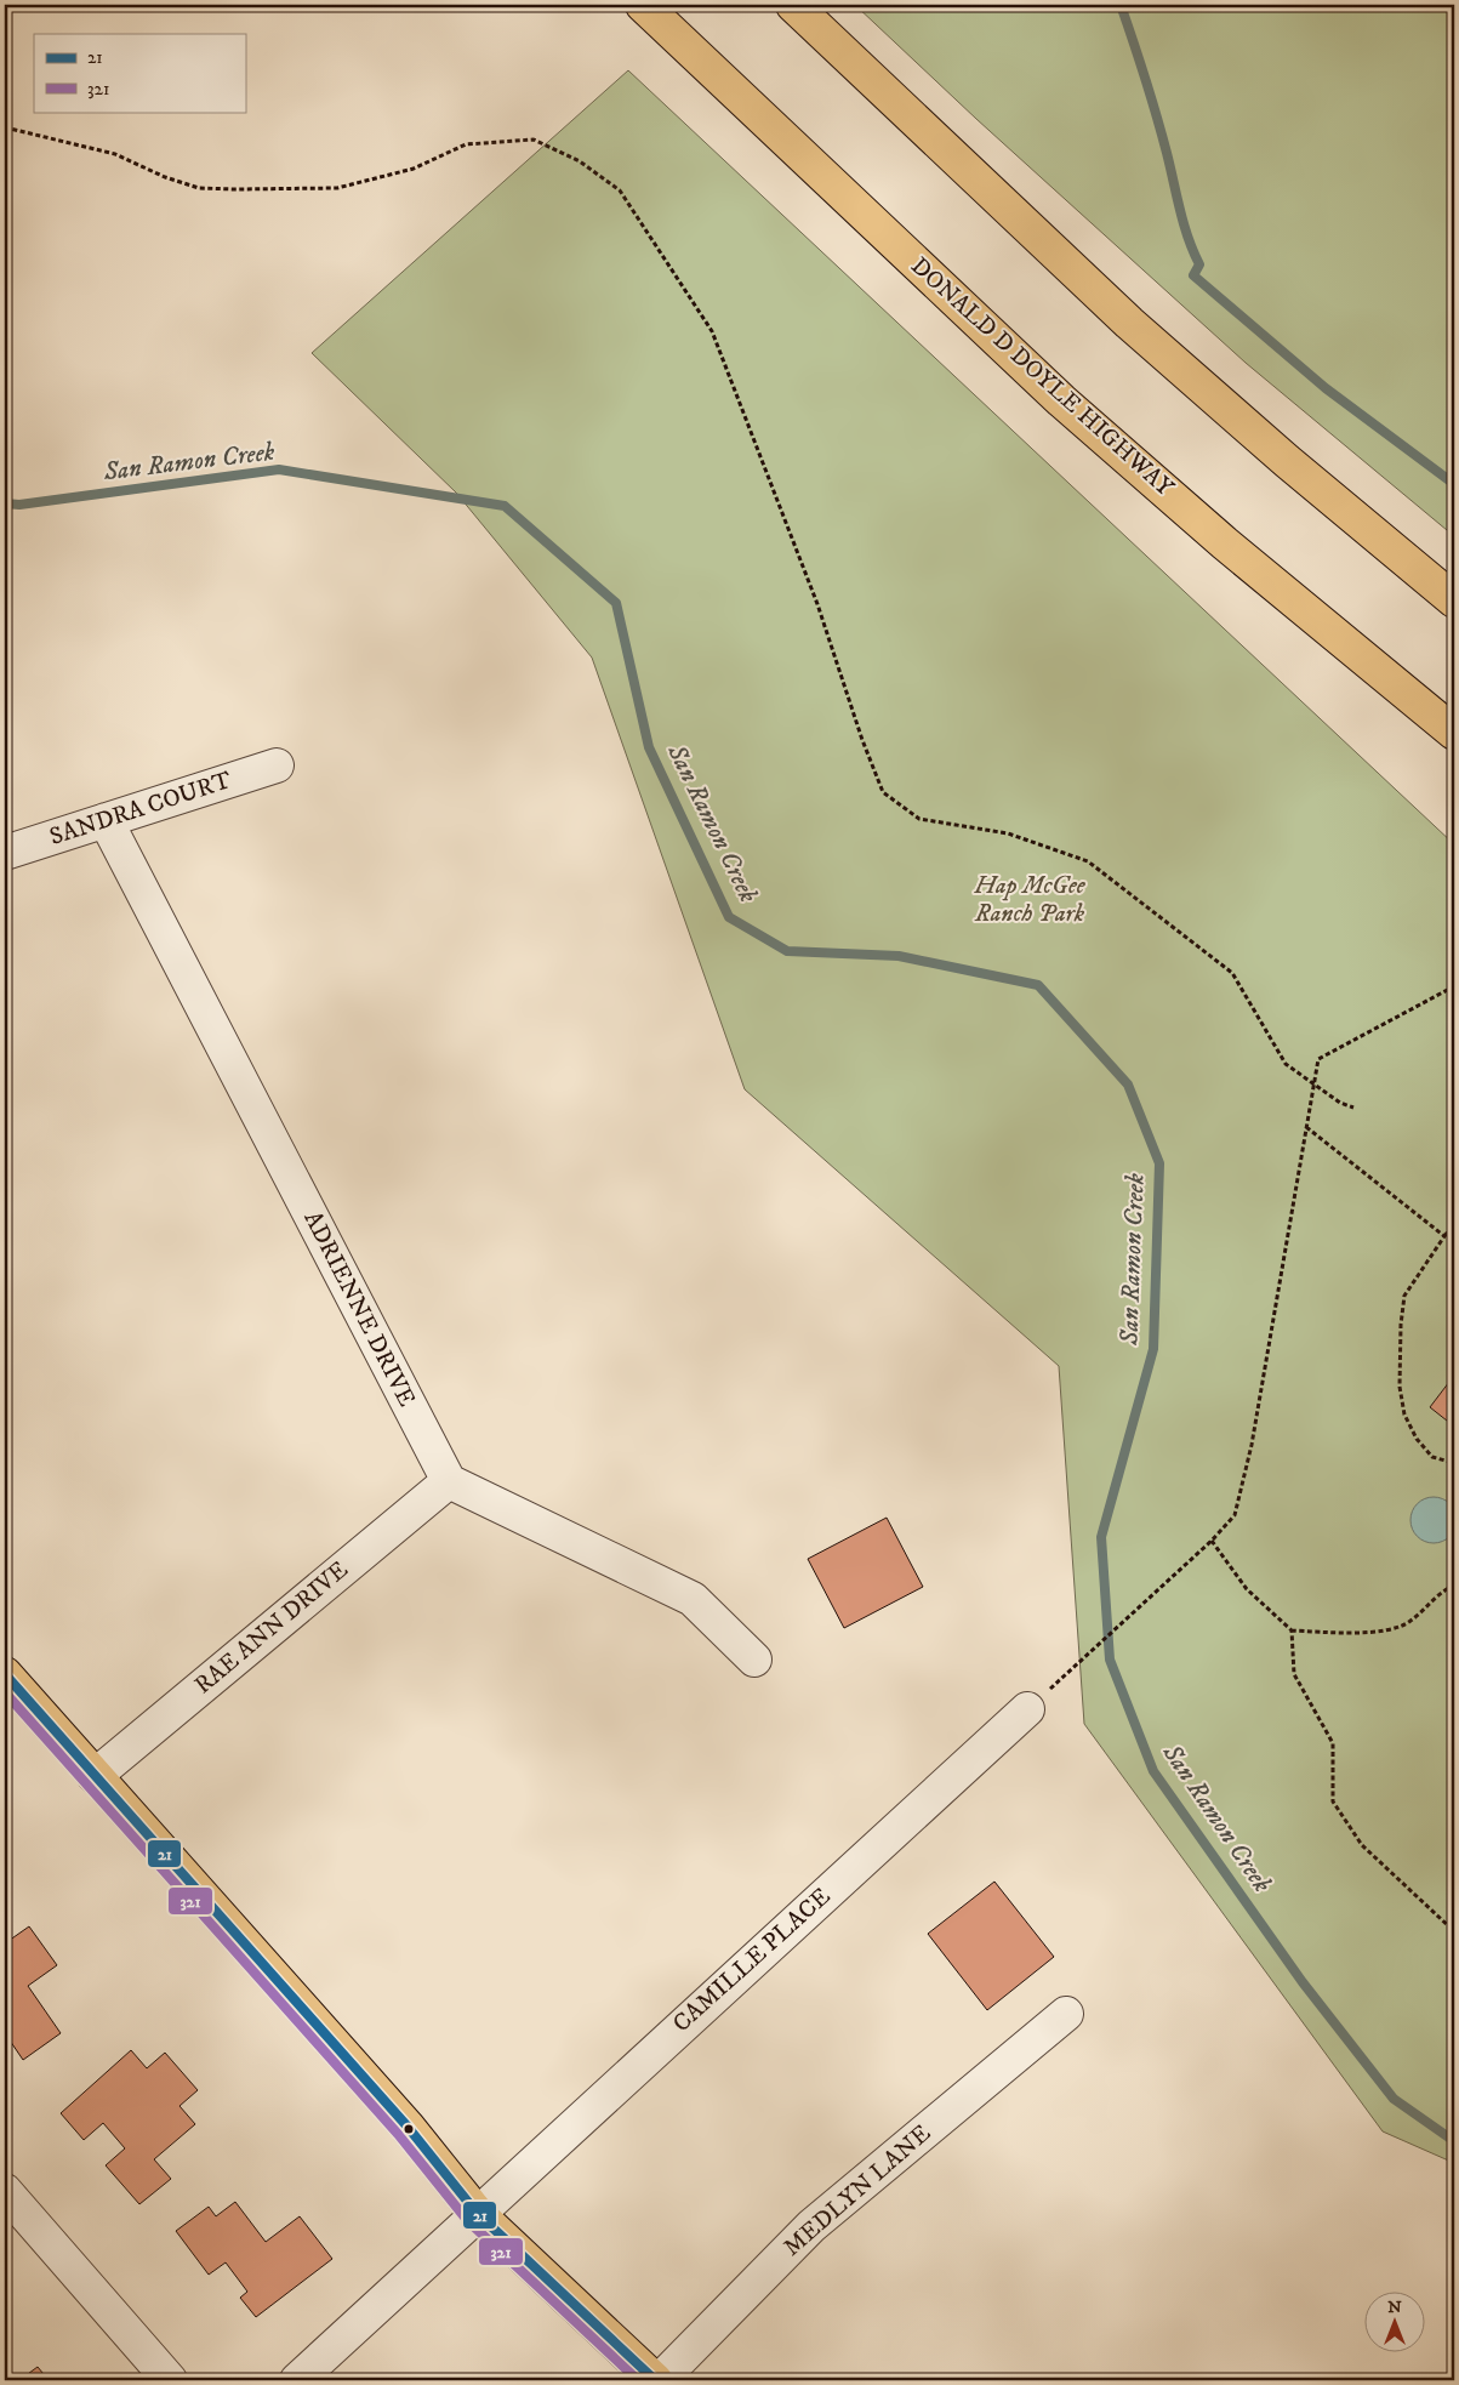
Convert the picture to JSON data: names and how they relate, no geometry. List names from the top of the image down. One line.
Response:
{"streets":{"main road":["DONALD D DOYLE HIGHWAY"],"street":["SANDRA COURT","ADRIENNE DRIVE","RAE ANN DRIVE","CAMILLE PLACE","MEDLYN LANE"]},"crossings":[["SANDRA COURT","ADRIENNE DRIVE"],["ADRIENNE DRIVE","RAE ANN DRIVE"]],"water":["San Ramon Creek"],"parks":["Hap McGee Ranch Park"],"lines":["transit line 21","transit line 321"],"legend":["21","321"],"north":"top"}
